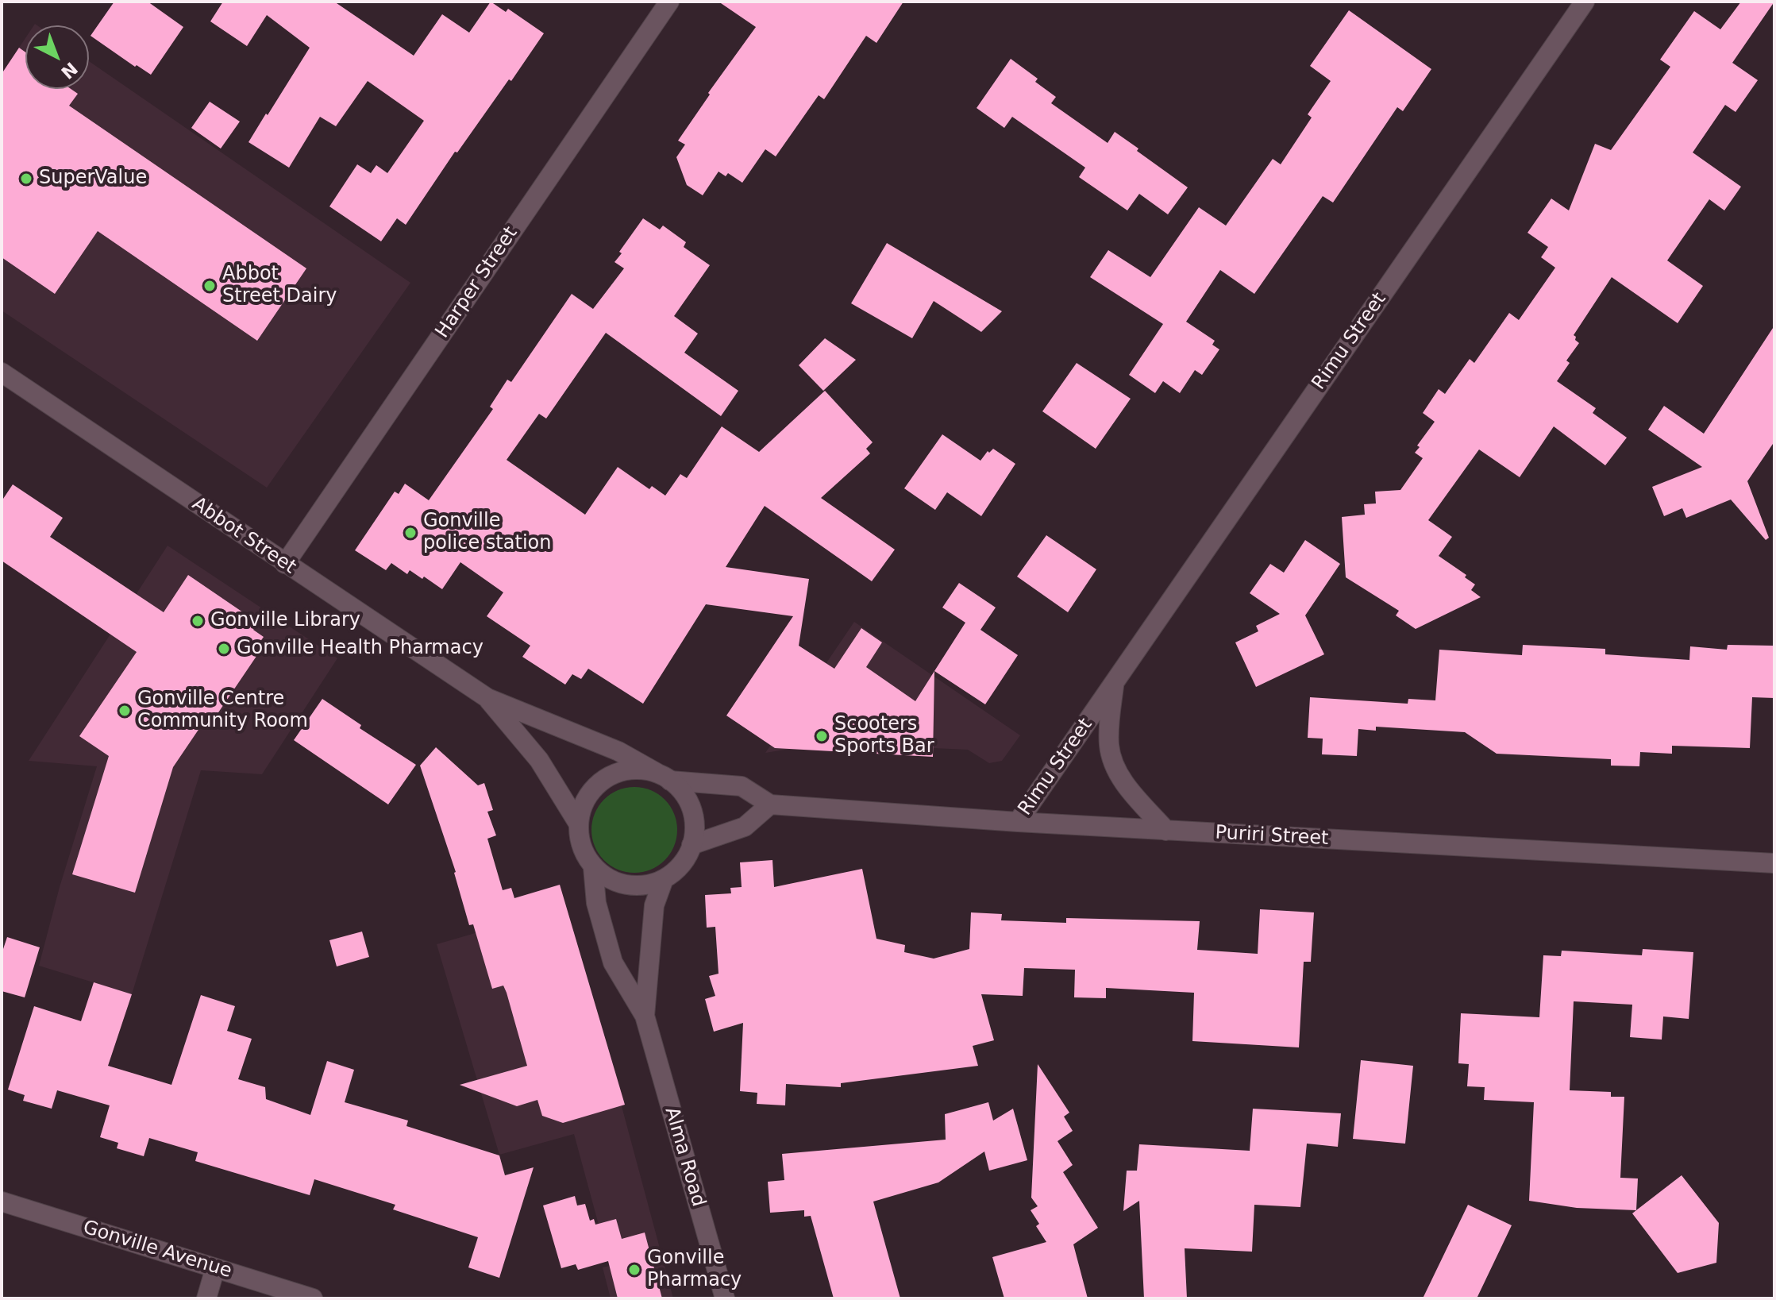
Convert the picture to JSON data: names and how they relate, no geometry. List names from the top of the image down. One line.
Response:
{"streets":{"street":["Harper Street","Rimu Street","Abbot Street","Puriri Street","Alma Road","Gonville Avenue"]},"crossings":[["Harper Street","Abbot Street"],["Rimu Street","Puriri Street"],["Abbot Street","Puriri Street"],["Abbot Street","Alma Road"],["Puriri Street","Alma Road"]],"places":["SuperValue","Abbot Street Dairy","Gonville police station","Gonville Library","Gonville Health Pharmacy","Gonville Centre Community Room","Scooters Sports Bar","Gonville Pharmacy"],"north":"bottom right"}
